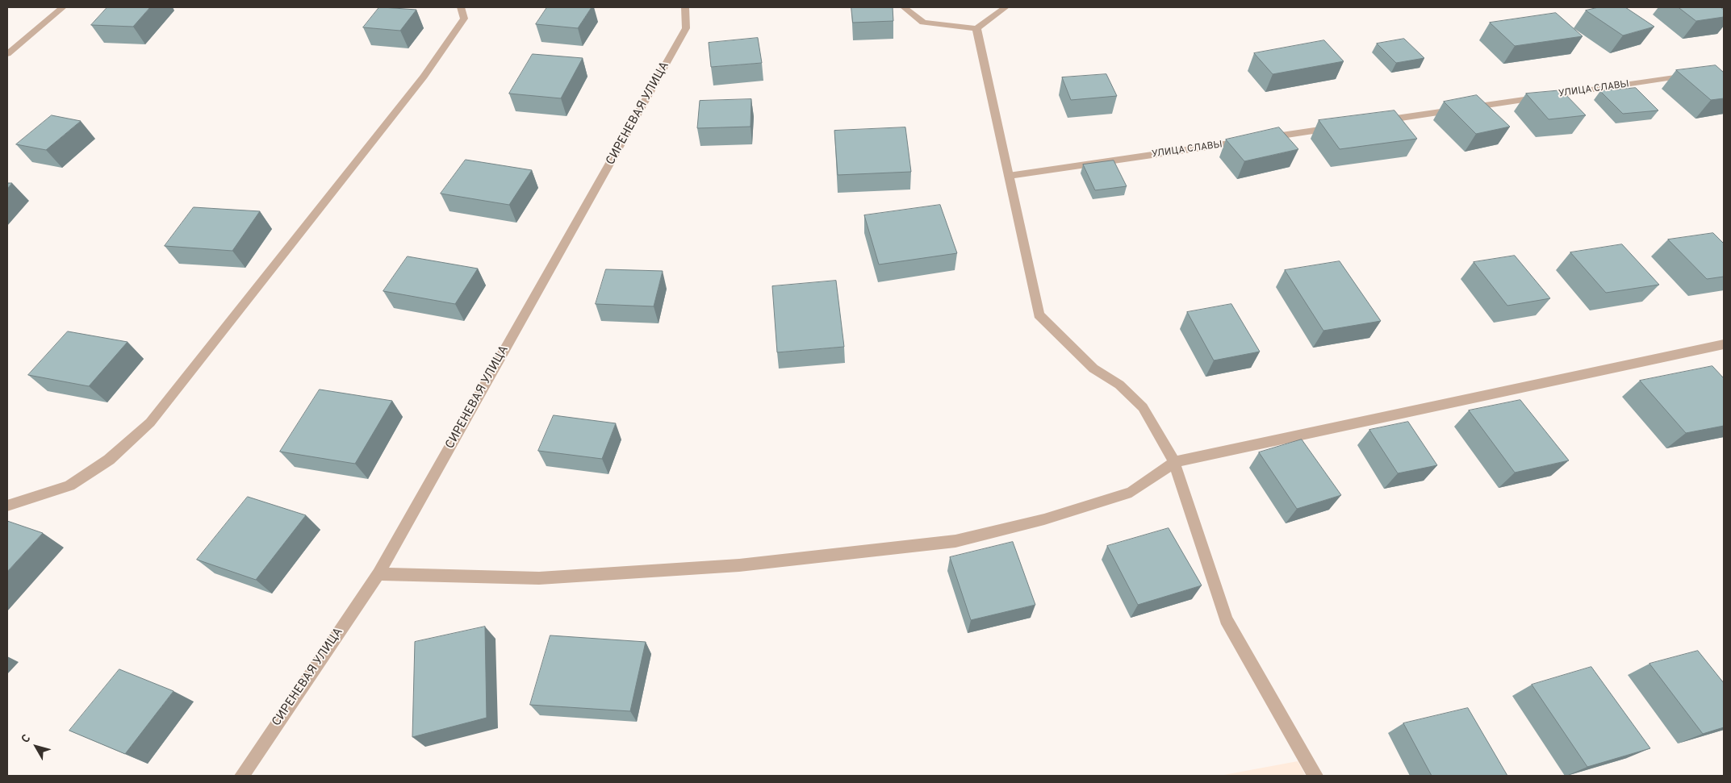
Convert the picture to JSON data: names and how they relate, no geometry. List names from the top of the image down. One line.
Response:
{"streets":{"street":["УЛИЦА СЛАВЫ","СИРЕНЕВАЯ УЛИЦА"]},"north":"top left"}
